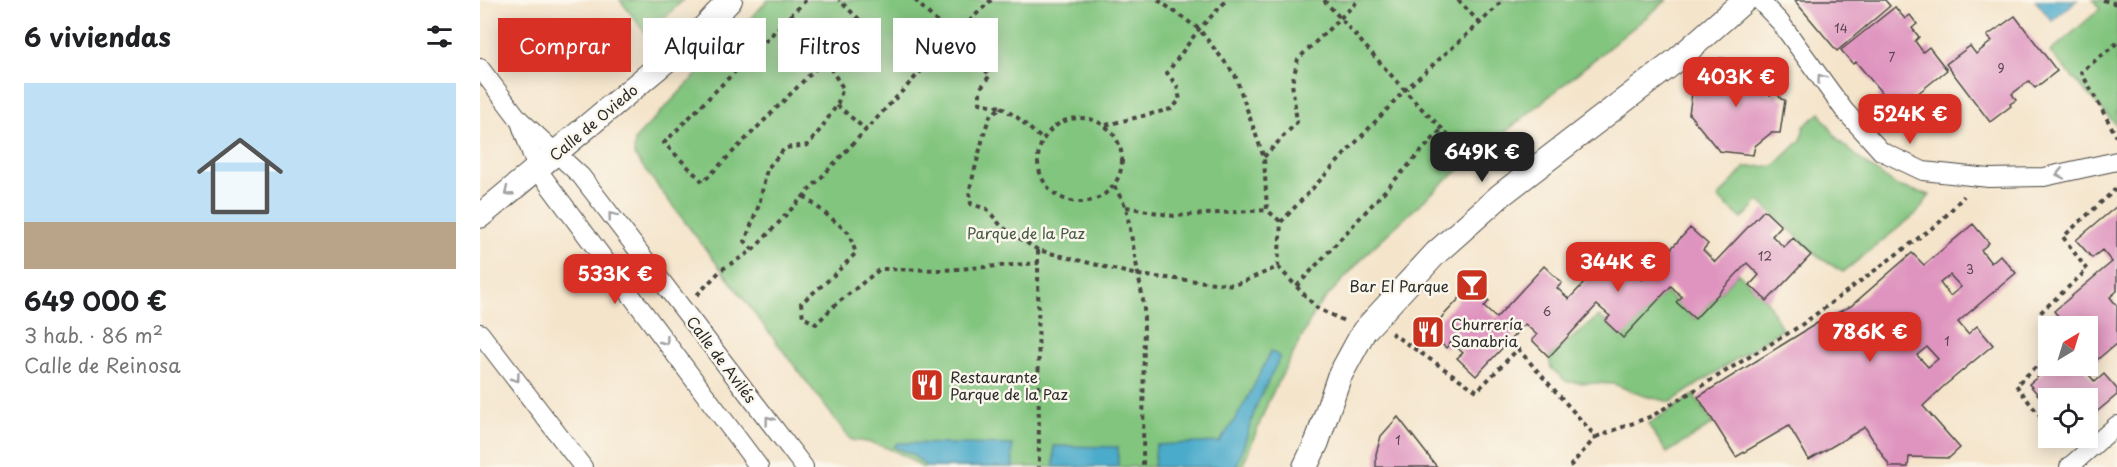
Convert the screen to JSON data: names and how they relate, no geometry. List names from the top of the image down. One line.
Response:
{"streets":{"street":["Calle de Oviedo","Calle de Avilés"]},"crossings":[["Calle de Oviedo","Calle de Avilés"]],"parks":["Parque de la Paz"],"places":{"bar":["Bar El Parque"],"restaurant":["Churrería Sanabria","Restaurante Parque de la Paz"]},"house_numbers":["14","7","9","12","3","6","1","1"],"north":"top right","page":{"heading":"6 viviendas","chip":["Comprar","Alquilar","Filtros","Nuevo"],"price":["403K €","524K €","649K €","344K €","533K €","786K €"],"list":[{"name":"649 000 €","note":"3 hab. · 86 m² · Calle de Reinosa"}]}}
